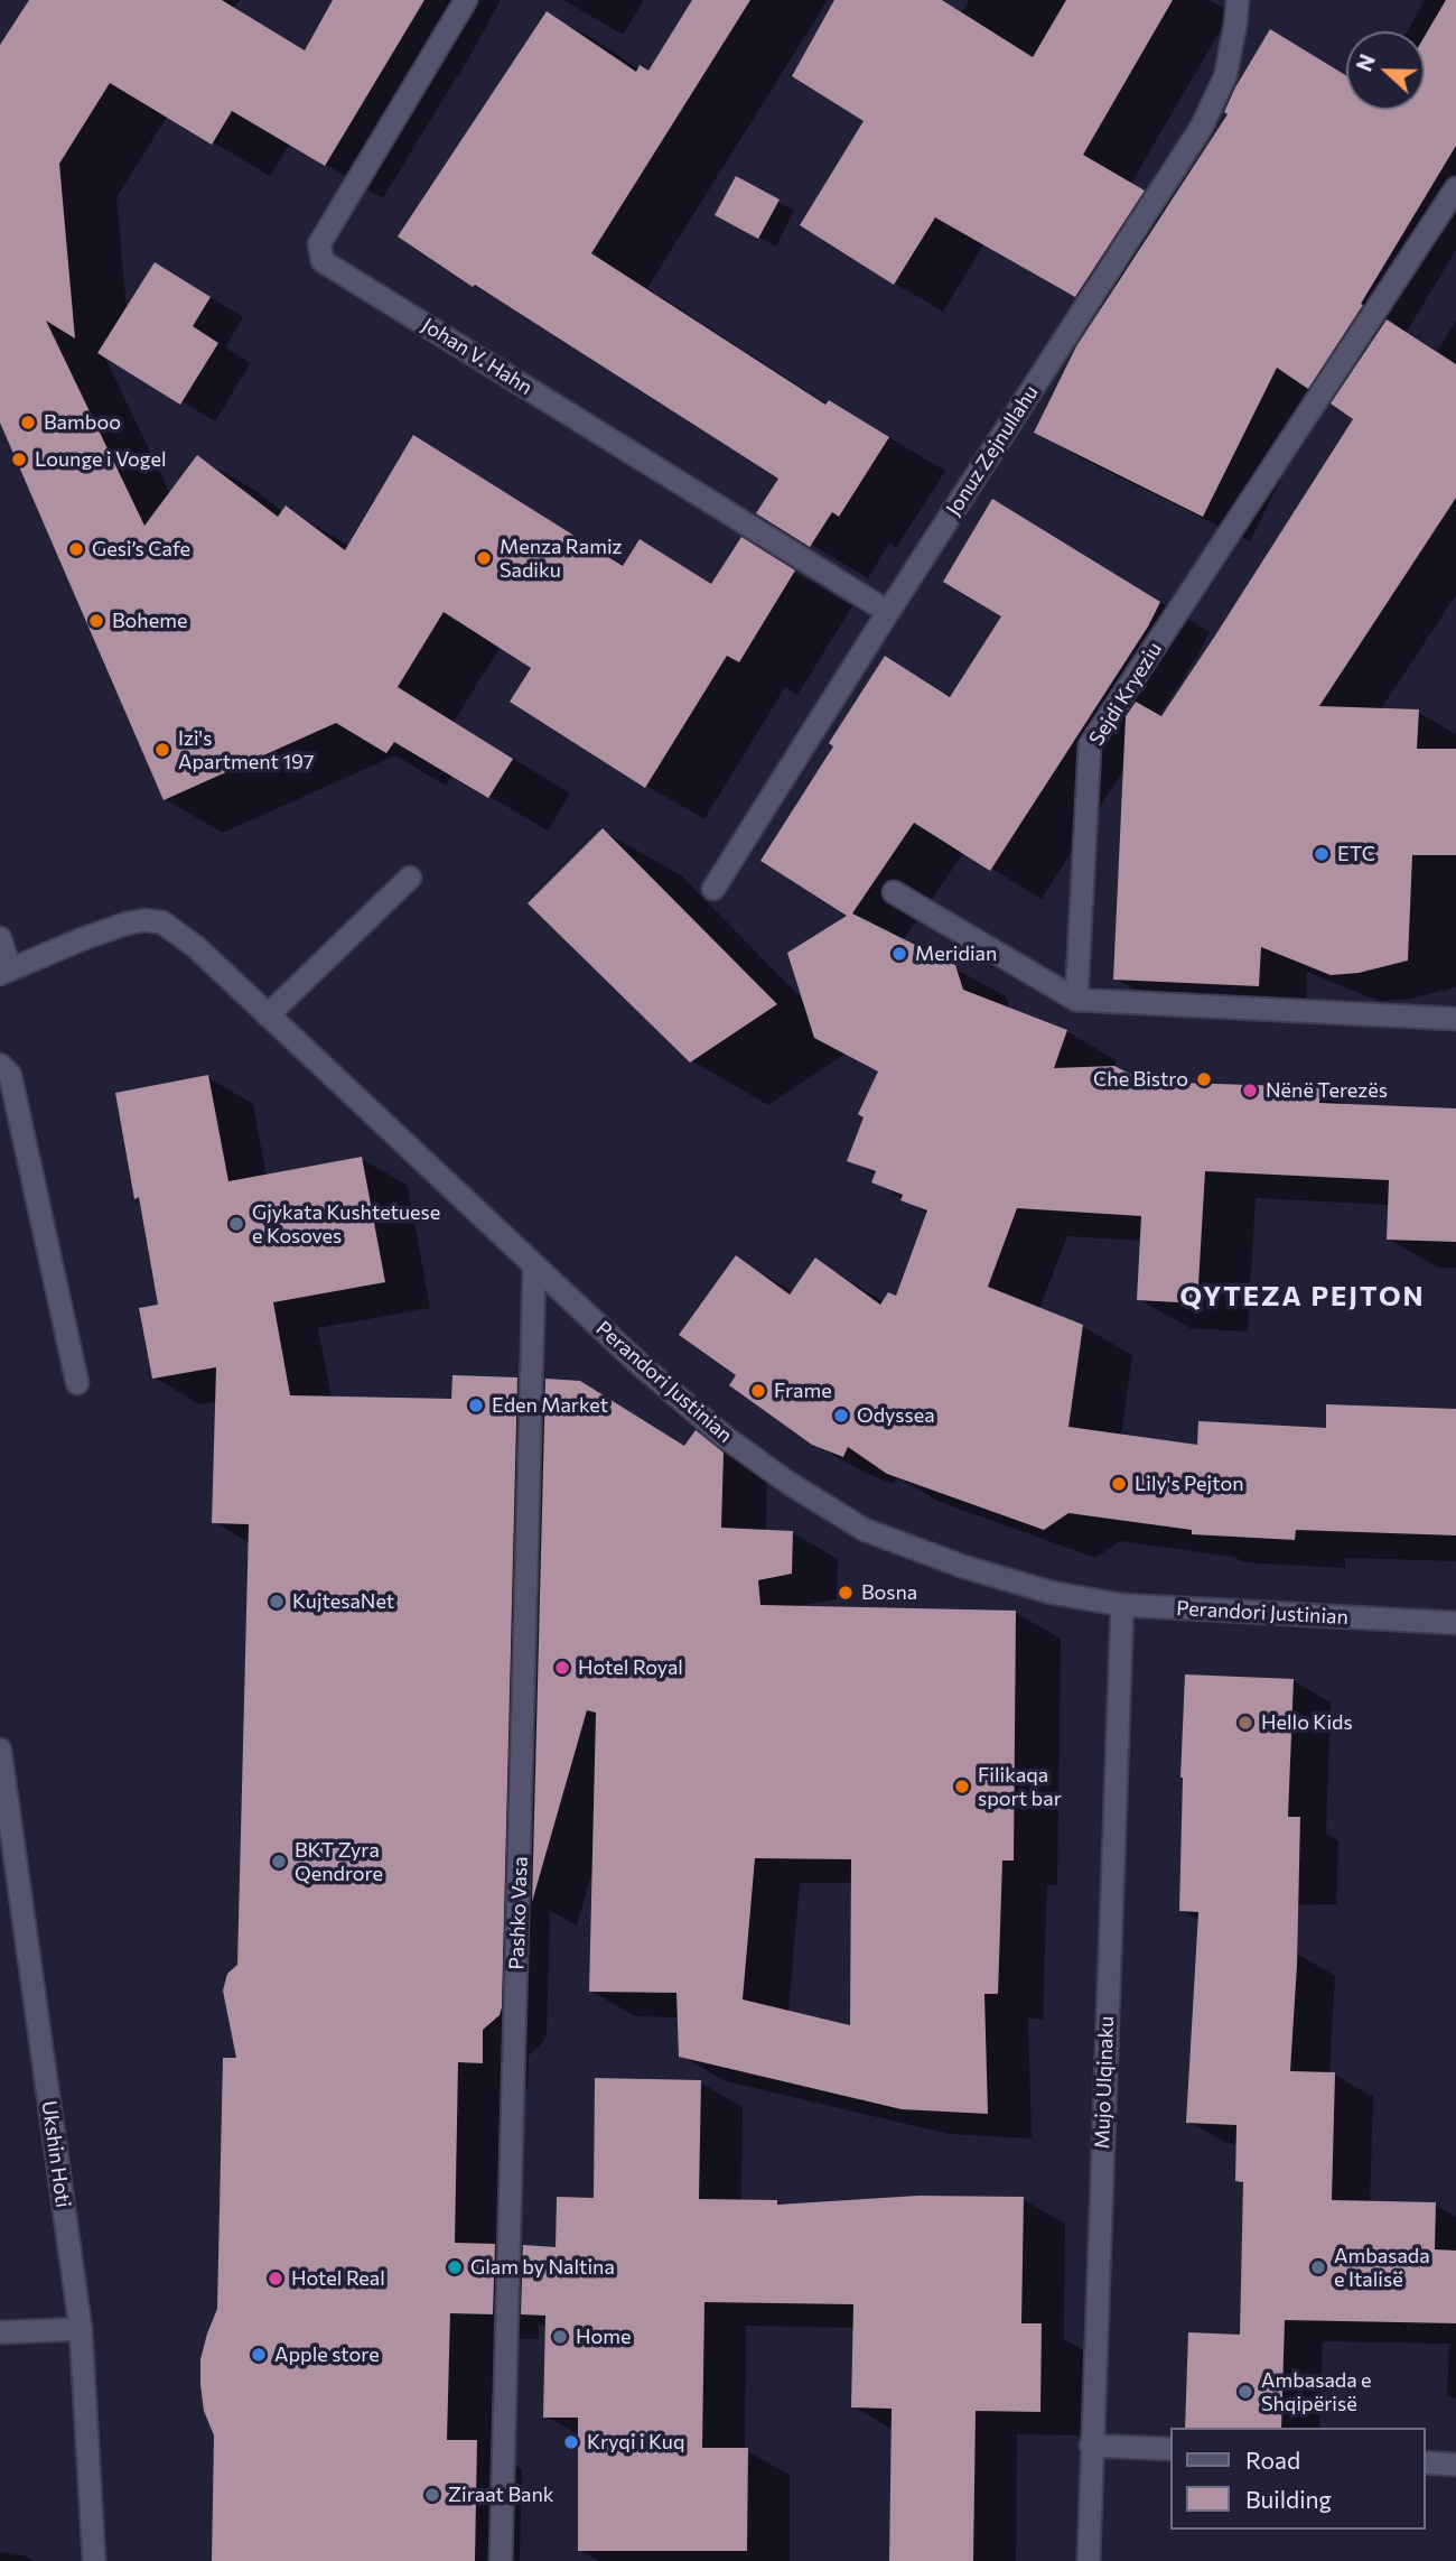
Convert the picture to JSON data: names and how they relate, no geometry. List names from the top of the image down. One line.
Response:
{"streets":{"street":["Johan V. Hahn","Jonuz Zejnullahu","Sejdi Kryeziu","Perandori Justinian","Pashko Vasa","Mujo Ulqinaku","Ukshin Hoti"]},"crossings":[["Johan V. Hahn","Jonuz Zejnullahu"],["Perandori Justinian","Pashko Vasa"],["Perandori Justinian","Mujo Ulqinaku"]],"districts":["QYTEZA PEJTON"],"places":["Bamboo","Lounge i Vogel","Gesi’s Cafe","Menza Ramiz Sadiku","Boheme","Izi's Apartment 197","ETC","Meridian","Che Bistro","Nënë Terezës","Gjykata Kushtetuese e Kosoves","Frame","Eden Market","Odyssea","Lily's Pejton","Bosna","KujtesaNet","Hotel Royal","Hello Kids","Filikaqa sport bar","BKT Zyra Qendrore","Glam by Naltina","Ambasada e Italisë","Hotel Real","Home","Apple store","Ambasada e Shqipërisë","Kryqi i Kuq","Ziraat Bank"],"legend":["Road","Building"],"north":"left"}
